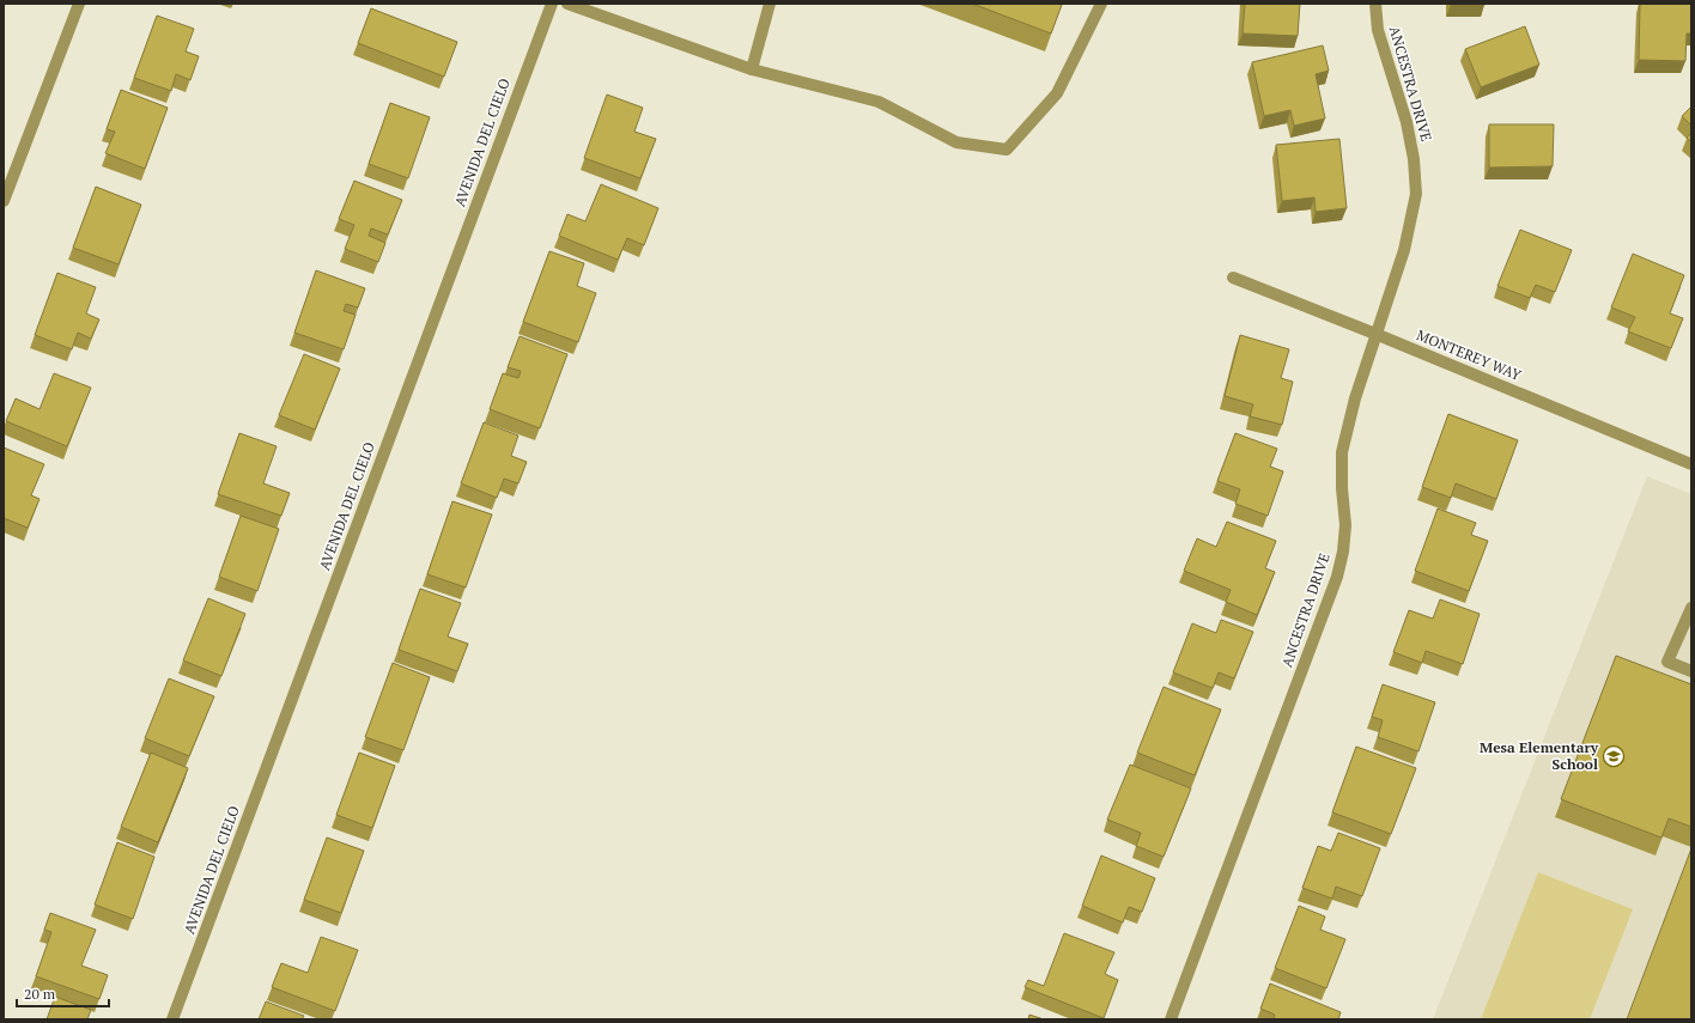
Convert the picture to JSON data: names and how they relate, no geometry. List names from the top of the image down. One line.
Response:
{"streets":{"street":["ANCESTRA DRIVE","AVENIDA DEL CIELO","MONTEREY WAY"]},"crossings":[["ANCESTRA DRIVE","MONTEREY WAY"]],"places":{"school or university":["Mesa Elementary School"]},"scale_bar":"20 m"}
